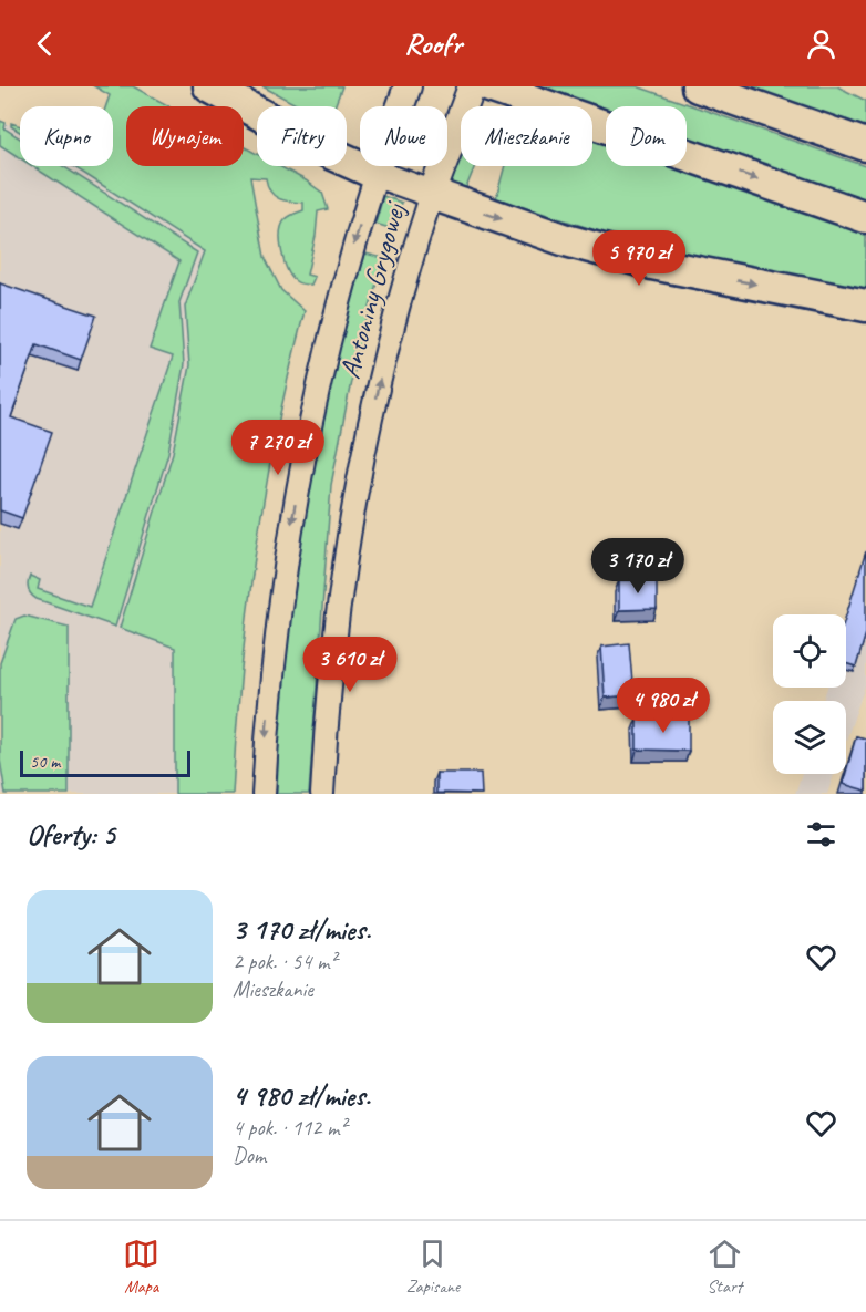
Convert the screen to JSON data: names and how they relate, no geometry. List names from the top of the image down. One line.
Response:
{"streets":{"street":["Antoniny Grygowej"]},"scale_bar":"50 m","page":{"header":"Roofr","chip":["Kupno","Wynajem","Filtry","Nowe","Mieszkanie","Dom"],"price":["5 970 zł","7 270 zł","3 170 zł","3 610 zł","4 980 zł"],"scale":"50 m","heading":"Oferty: 5","list":[{"name":"3 170 zł/mies.","note":"2 pok. · 54 m² · Mieszkanie"},{"name":"4 980 zł/mies.","note":"4 pok. · 112 m² · Dom"}],"tabs":["Mapa","Zapisane","Start"]}}
